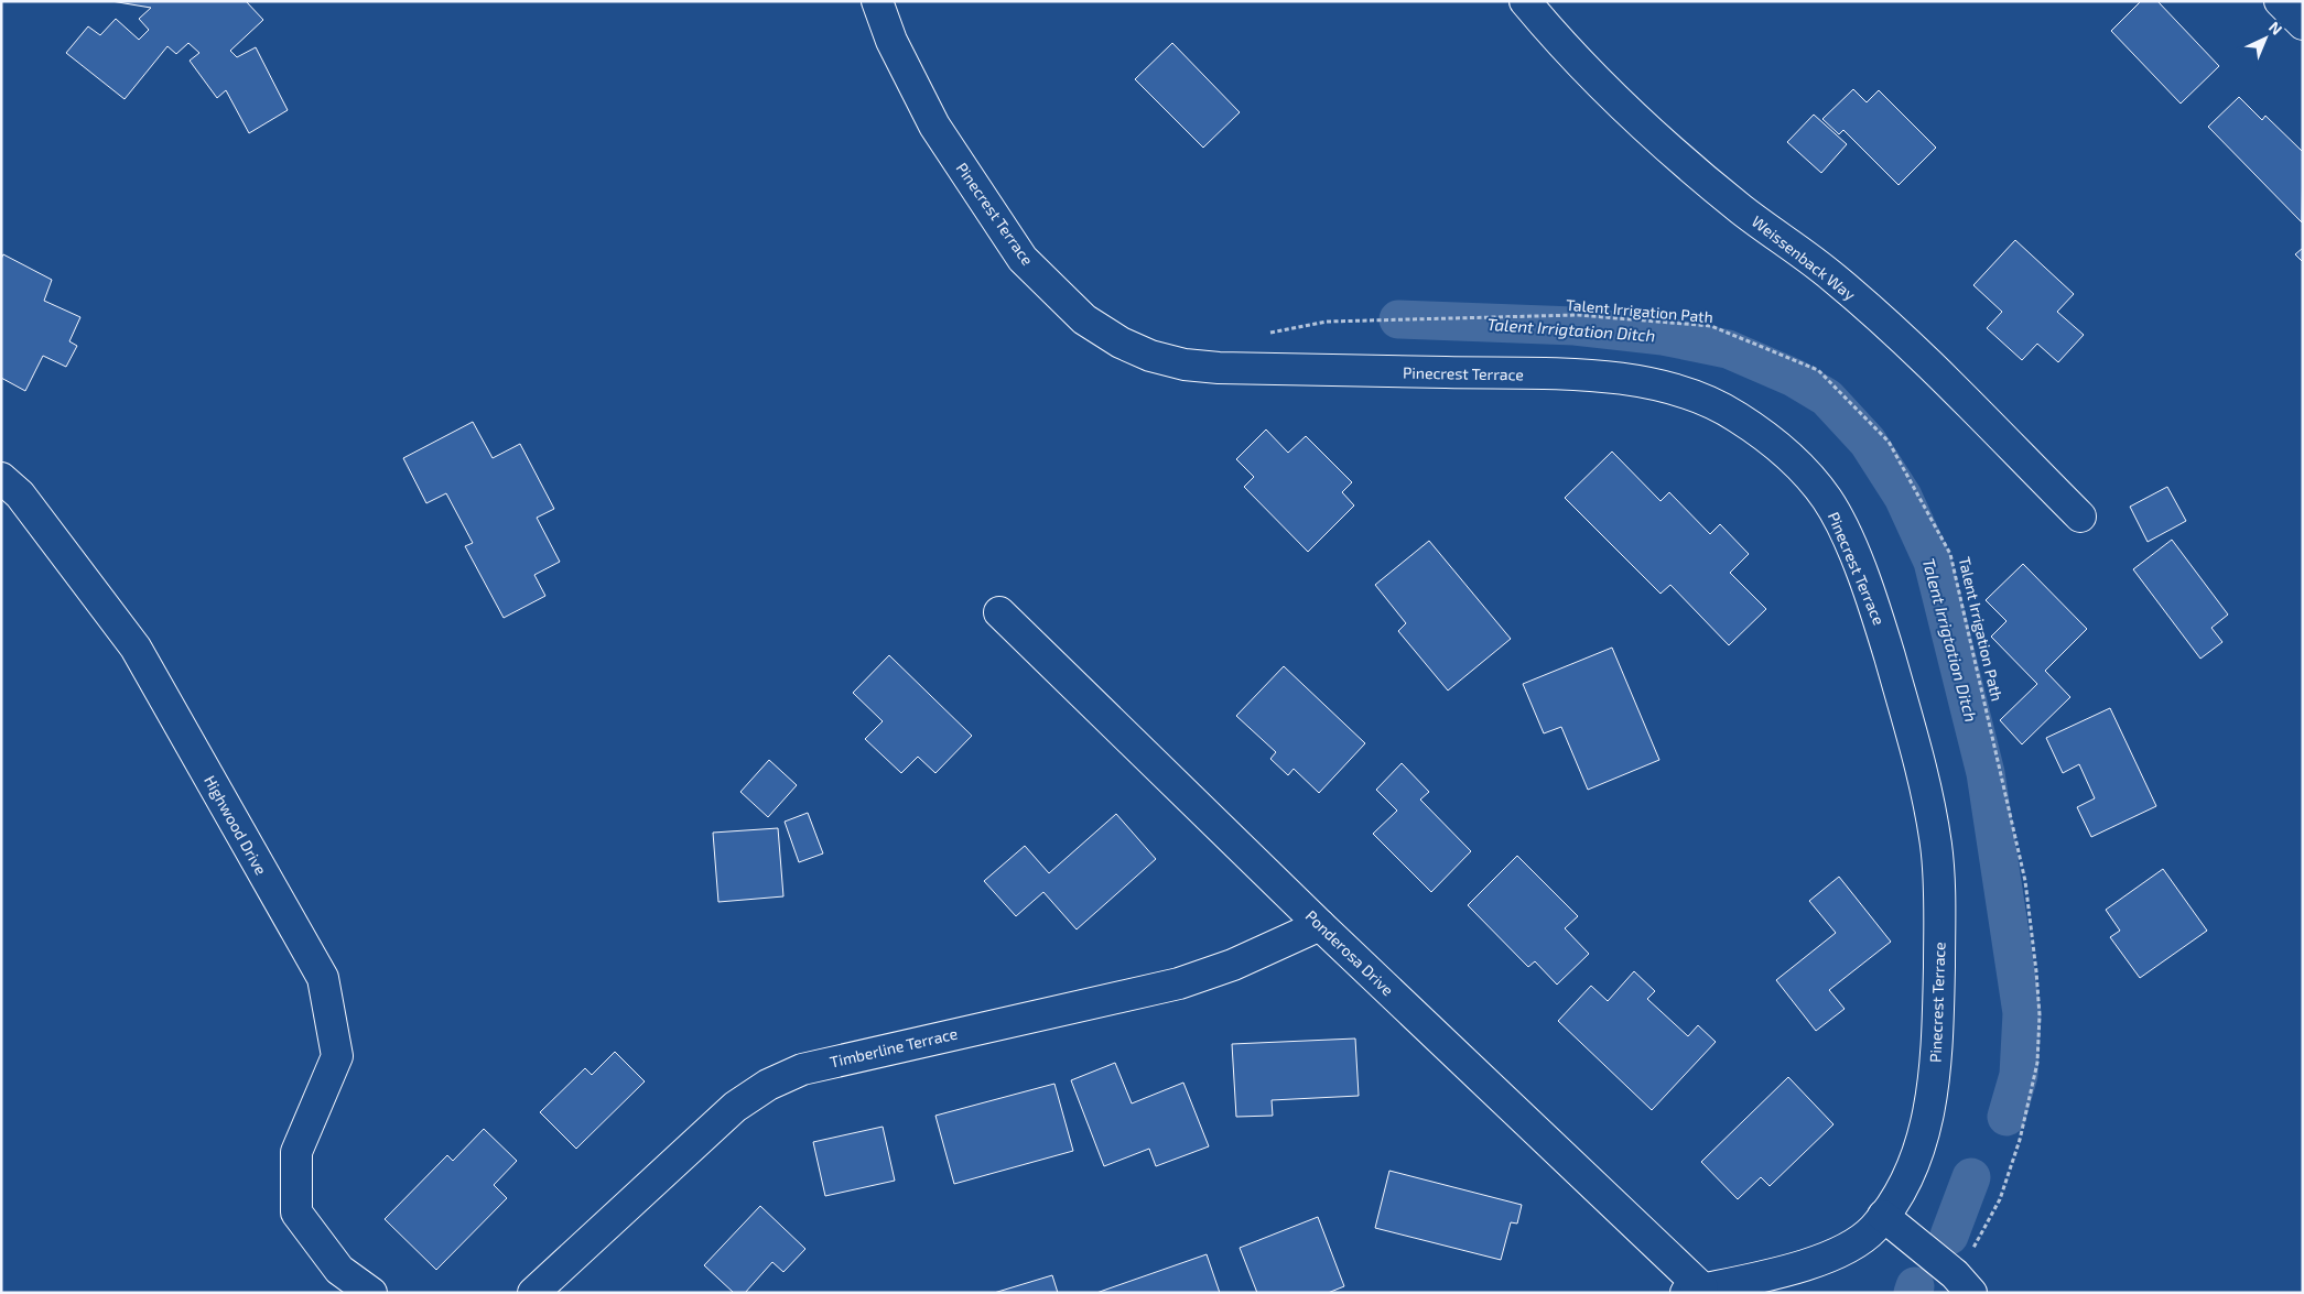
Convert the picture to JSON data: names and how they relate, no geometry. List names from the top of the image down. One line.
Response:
{"streets":{"street":["Pinecrest Terrace","Weissenback Way","Highwood Drive","Ponderosa Drive","Timberline Terrace"],"path":["Talent Irrigation Path"]},"crossings":[["Pinecrest Terrace","Ponderosa Drive"],["Ponderosa Drive","Timberline Terrace"]],"water":["Talent Irrigtation Ditch"],"north":"top right"}
